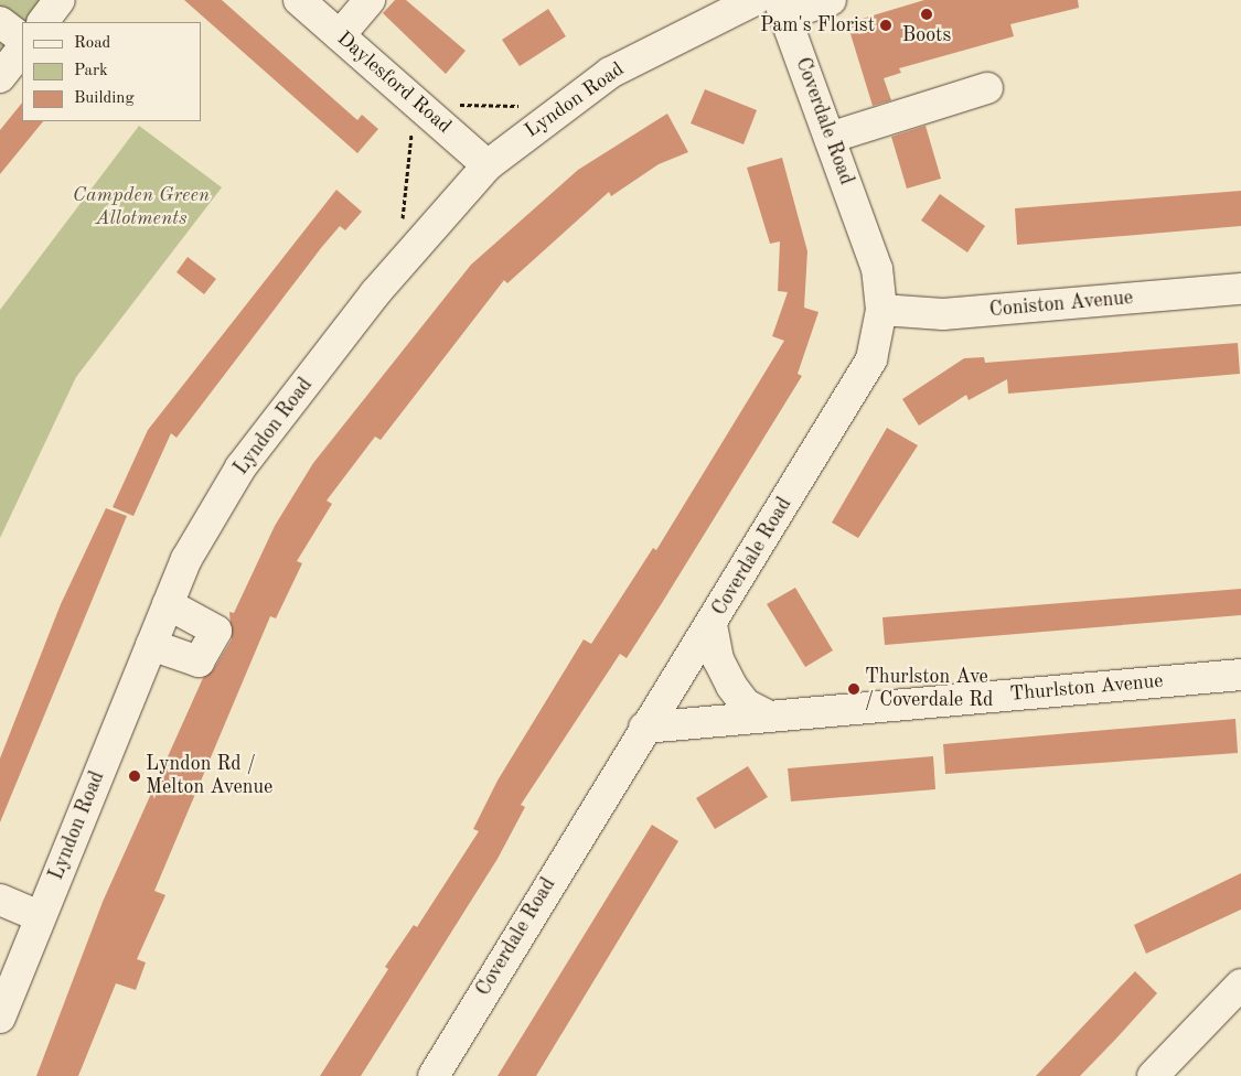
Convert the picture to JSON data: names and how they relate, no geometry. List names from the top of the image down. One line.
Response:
{"streets":{"street":["Daylesford Road","Lyndon Road","Coverdale Road","Coniston Avenue","Thurlston Avenue"]},"crossings":[["Daylesford Road","Lyndon Road"],["Coverdale Road","Coniston Avenue"],["Coverdale Road","Thurlston Avenue"]],"parks":["Campden Green Allotments"],"places":["Boots","Pam's Florist","Thurlston Ave / Coverdale Rd","Lyndon Rd / Melton Avenue"],"legend":["Road","Park","Building"]}
